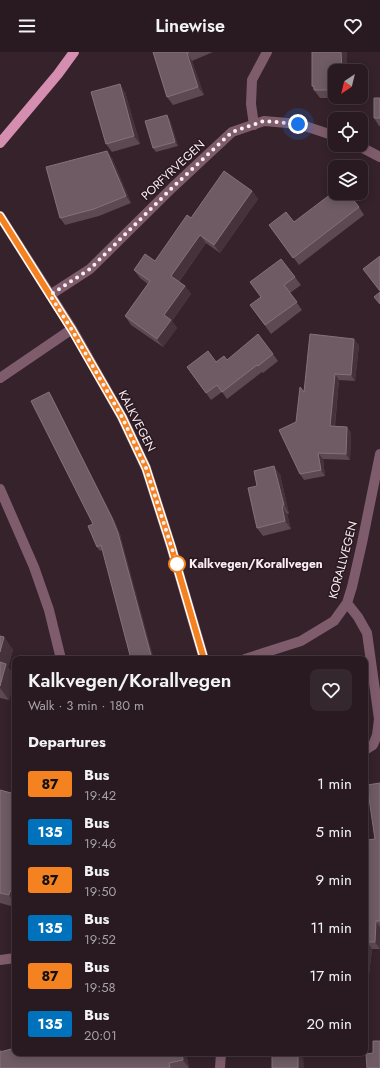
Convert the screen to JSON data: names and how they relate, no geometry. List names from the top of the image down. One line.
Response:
{"streets":{"street":["PORFYRVEGEN","KALKVEGEN","KORALLVEGEN"]},"crossings":[["PORFYRVEGEN","KALKVEGEN"]],"places":["Kalkvegen/Korallvegen"],"lines":["bus line 87"],"north":"bottom left","page":{"header":"Linewise","heading":[["Kalkvegen/Korallvegen","Walk · 3 min · 180 m"],"Departures"],"list":[{"mark":"87","name":"Bus","note":"19:42","value":"1 min"},{"mark":"135","name":"Bus","note":"19:46","value":"5 min"},{"mark":"87","name":"Bus","note":"19:50","value":"9 min"},{"mark":"135","name":"Bus","note":"19:52","value":"11 min"},{"mark":"87","name":"Bus","note":"19:58","value":"17 min"},{"mark":"135","name":"Bus","note":"20:01","value":"20 min"}]}}
